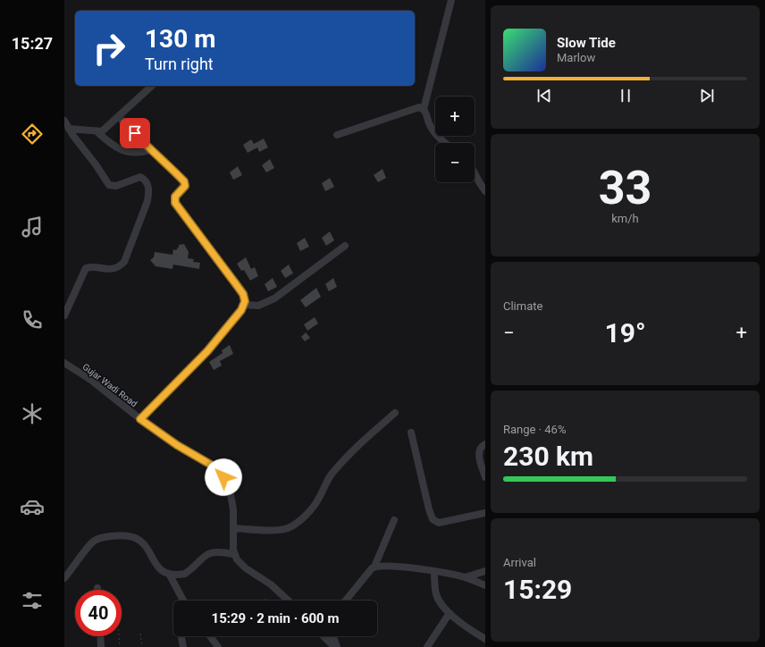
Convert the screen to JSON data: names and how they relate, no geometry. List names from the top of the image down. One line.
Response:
{"streets":{"street":["Gujar Wadi Road"]},"page":{"tabs":"15:27","turn":["130 m","Turn right"],"song":["Slow Tide","Marlow"],"map_buttons":["+","−"],"tile":[["33","km/h"],"Climate",["Range · 46%","230 km"],["Arrival","15:29"]],"heat":["−","19°","+"],"limit":"40","trip":"15:29 · 2 min · 600 m"}}
